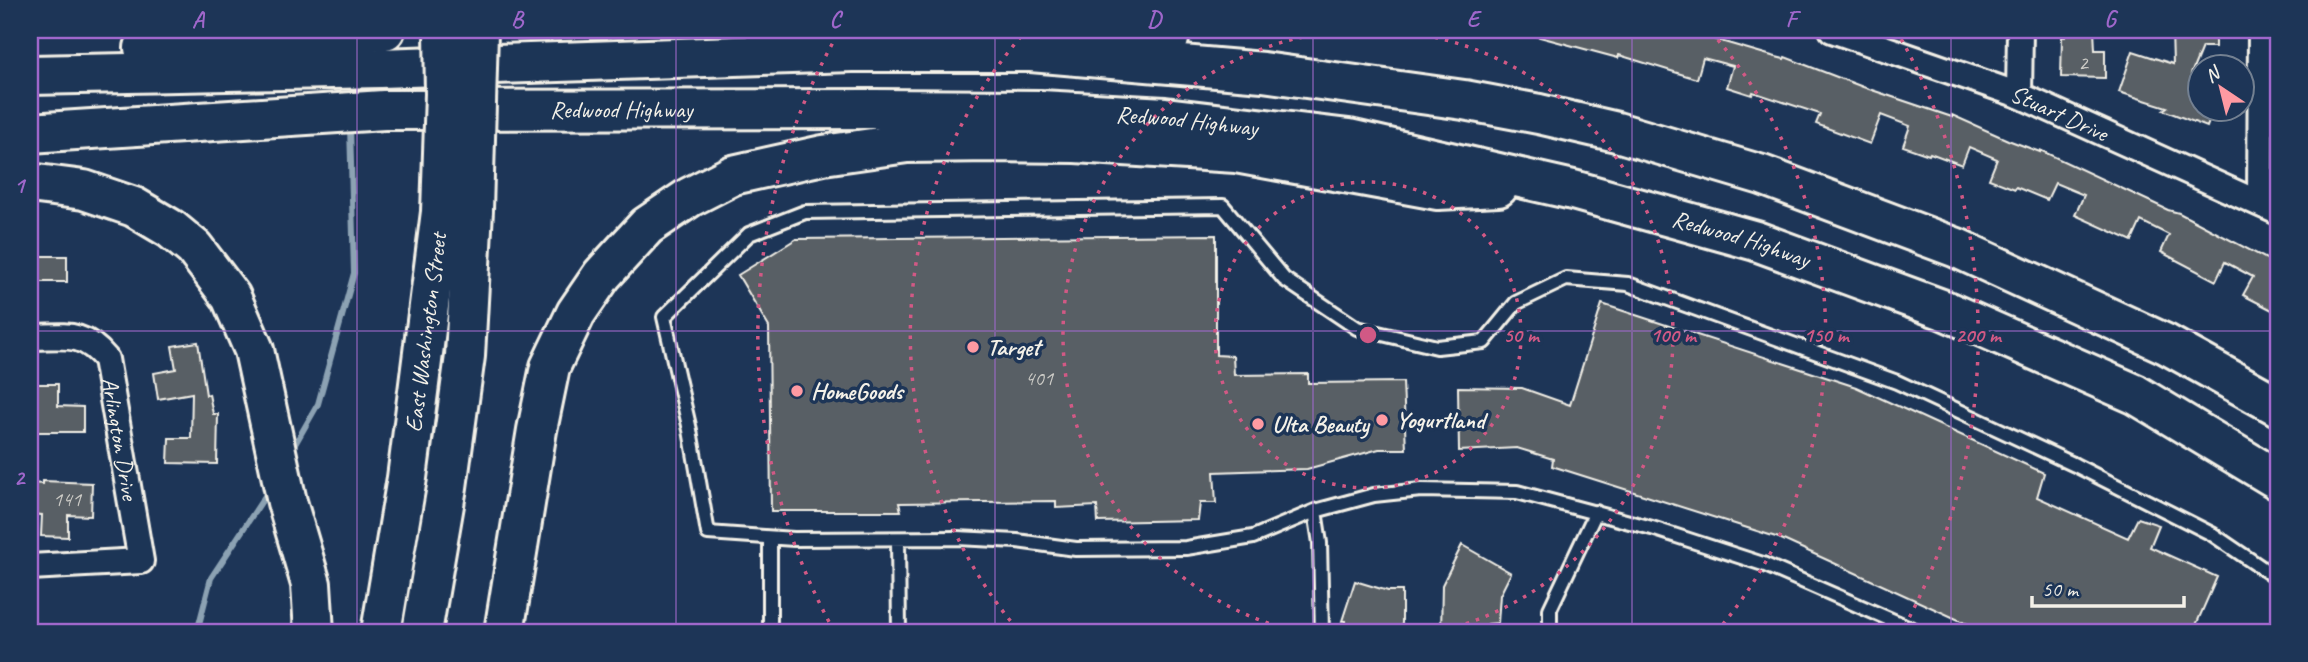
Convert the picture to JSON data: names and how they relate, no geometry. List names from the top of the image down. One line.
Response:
{"streets":{"main road":["Redwood Highway","East Washington Street"],"street":["Stuart Drive","Arlington Drive"]},"places":["Target","HomeGoods","Yogurtland","Ulta Beauty"],"house_numbers":["2","401","141"],"scale_bar":"50 m","north":"top left","grid":{"columns":["A","B","C","D","E","F","G"],"rows":["1","2"]},"rings":["50 m","100 m","150 m","200 m"]}
